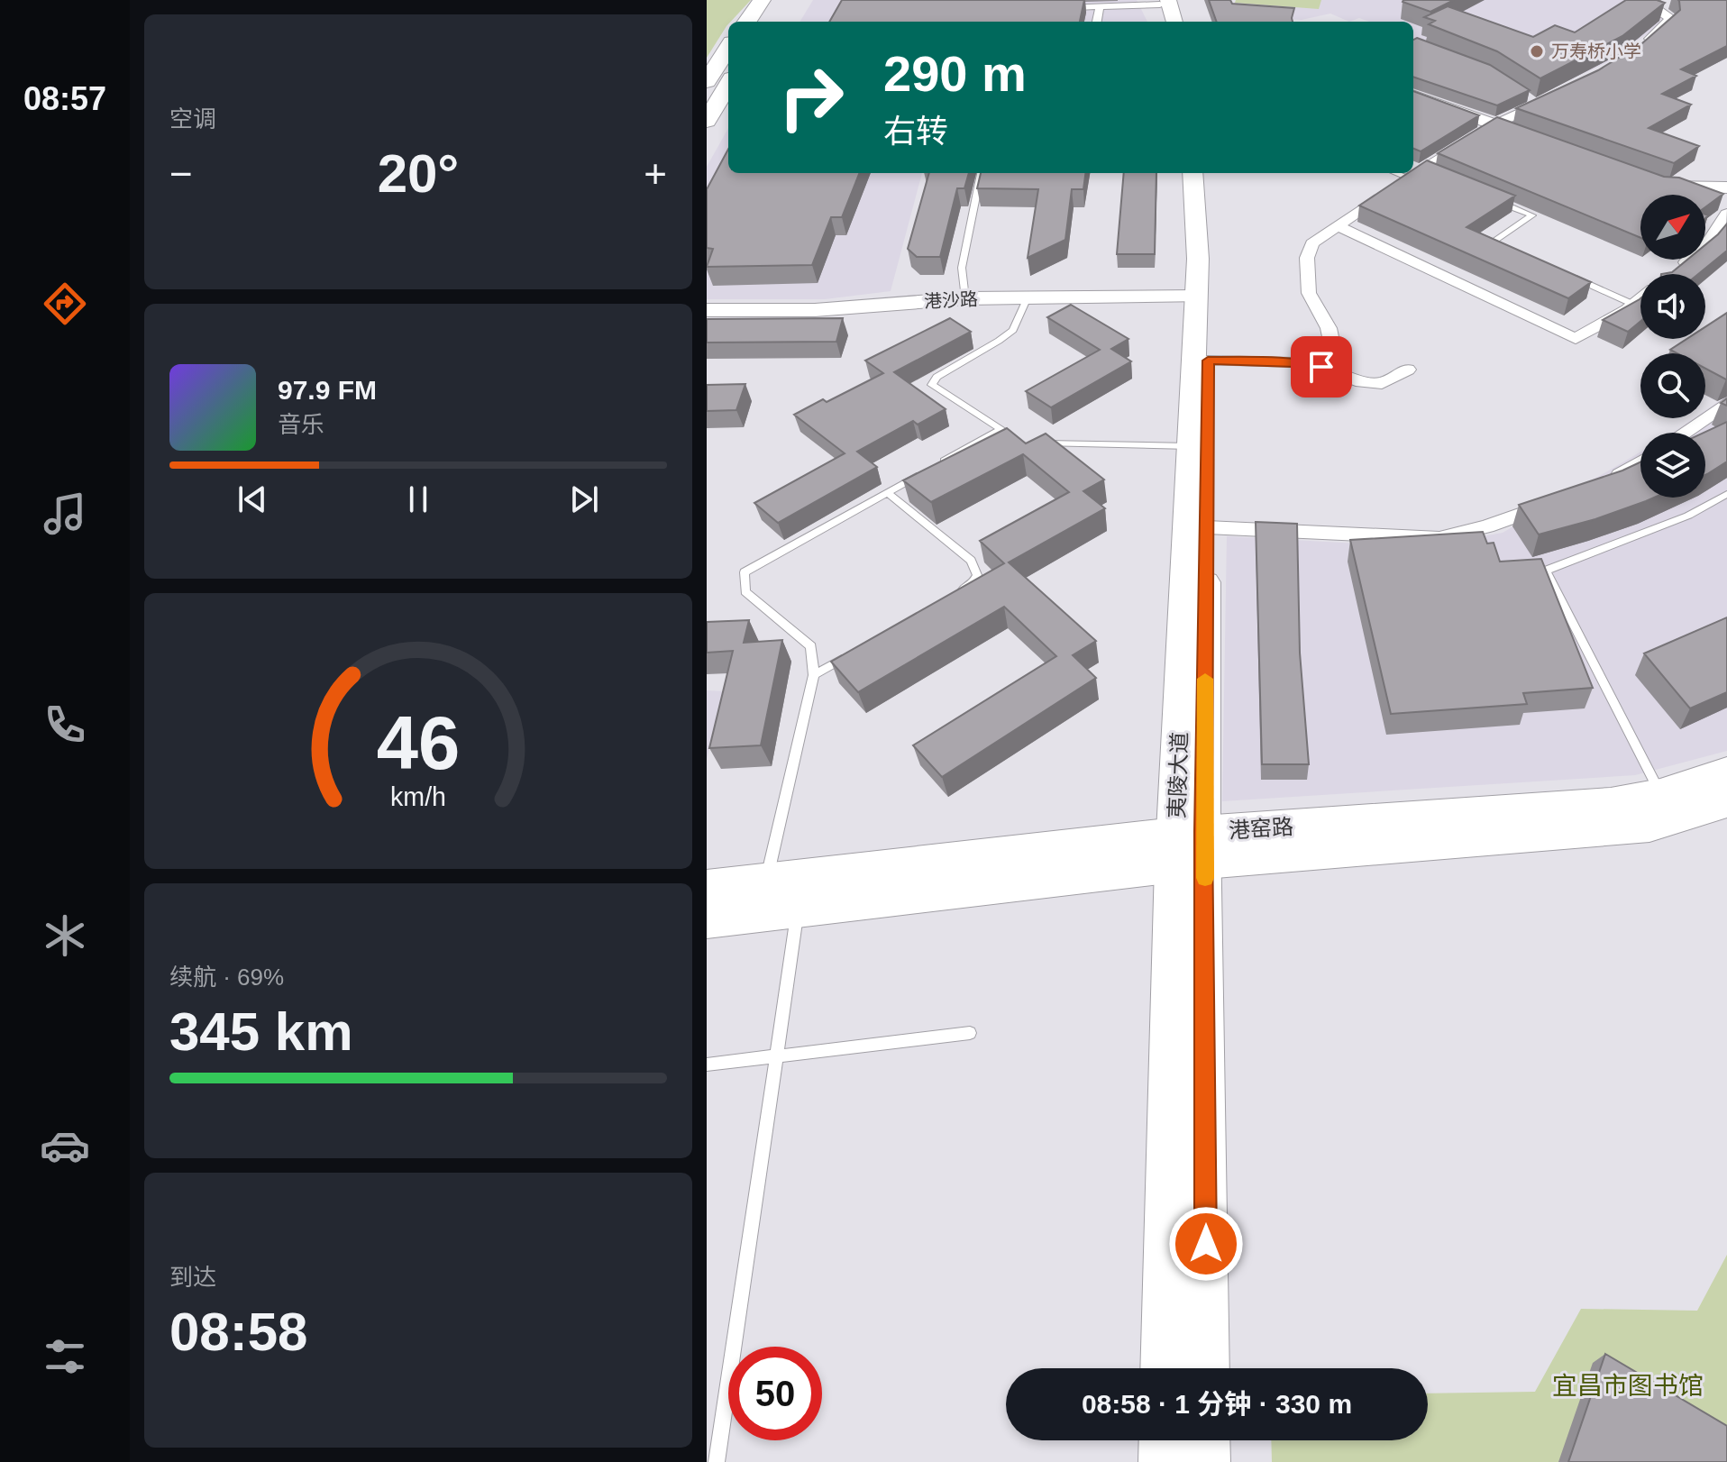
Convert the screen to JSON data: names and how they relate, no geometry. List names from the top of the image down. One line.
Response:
{"streets":{"main road":["夷陵大道","港窑路"],"street":["港沙路"]},"crossings":[["港沙路","夷陵大道"],["夷陵大道","港窑路"]],"parks":["宜昌市图书馆"],"places":["万寿桥小学"],"north":"top right","page":{"tabs":"08:57","tile":["空调",["续航 · 69%","345 km"],["到达","08:58"]],"turn":["290 m","右转"],"heat":["−","20°","+"],"song":["97.9 FM","音乐"],"limit":"50","trip":"08:58 · 1 分钟 · 330 m","gauge":["46","km/h"]}}
